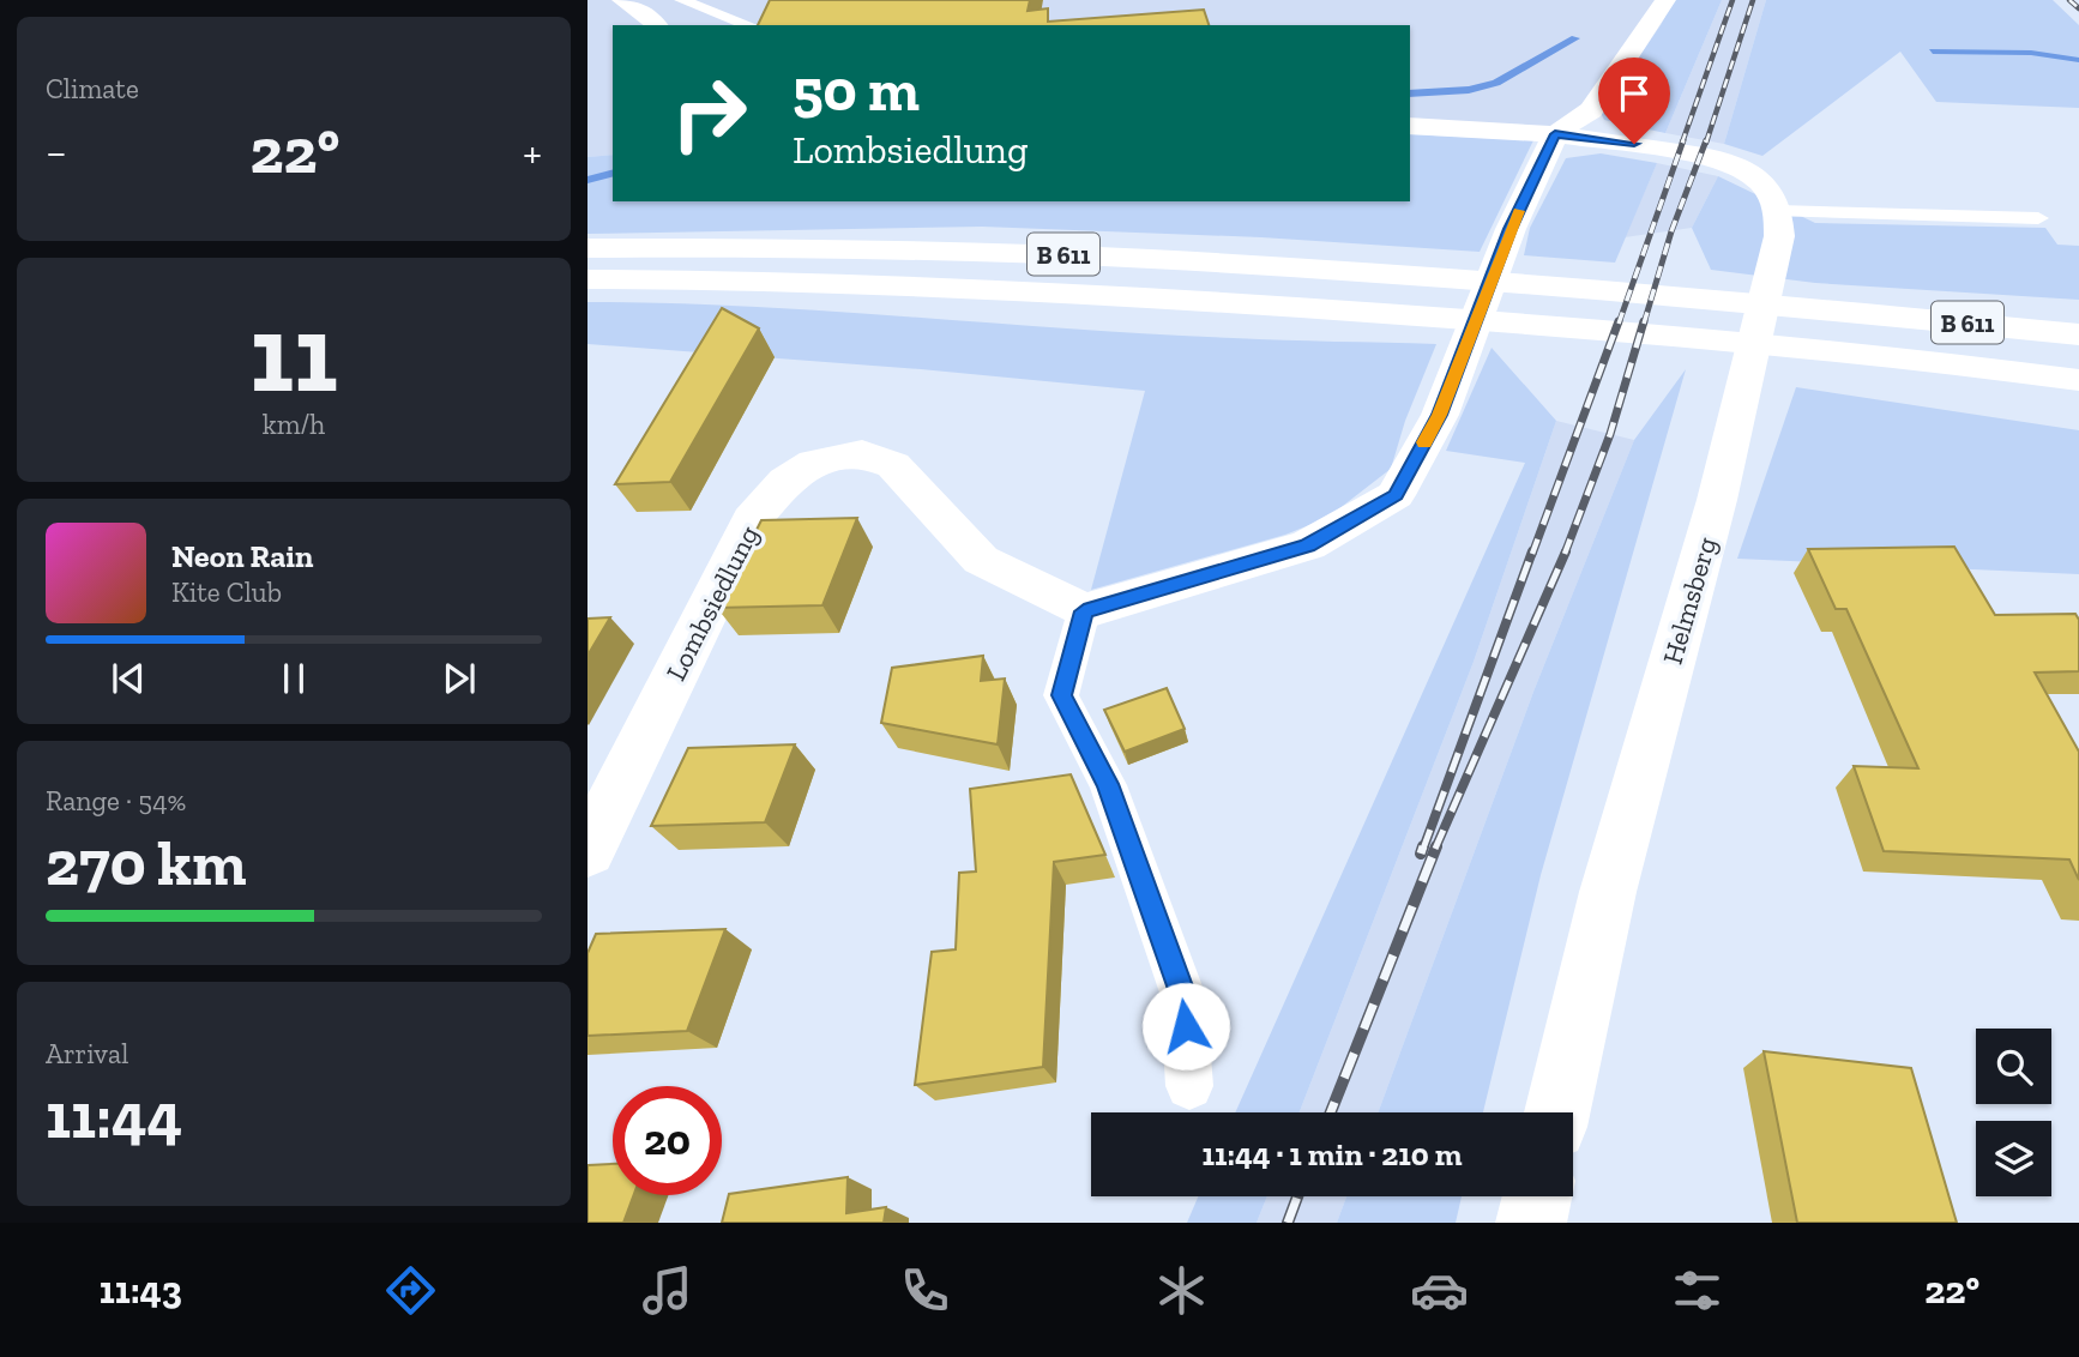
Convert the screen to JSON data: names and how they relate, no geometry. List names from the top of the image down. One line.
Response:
{"streets":{"main road":["B 611","Helmsberg","Lombsiedlung"]},"page":{"tile":["Climate",["11","km/h"],["Range · 54%","270 km"],["Arrival","11:44"]],"turn":["50 m","Lombsiedlung"],"heat":["−","22°","+"],"song":["Neon Rain","Kite Club"],"limit":"20","trip":"11:44 · 1 min · 210 m","tabs":["11:43","22°"]}}
